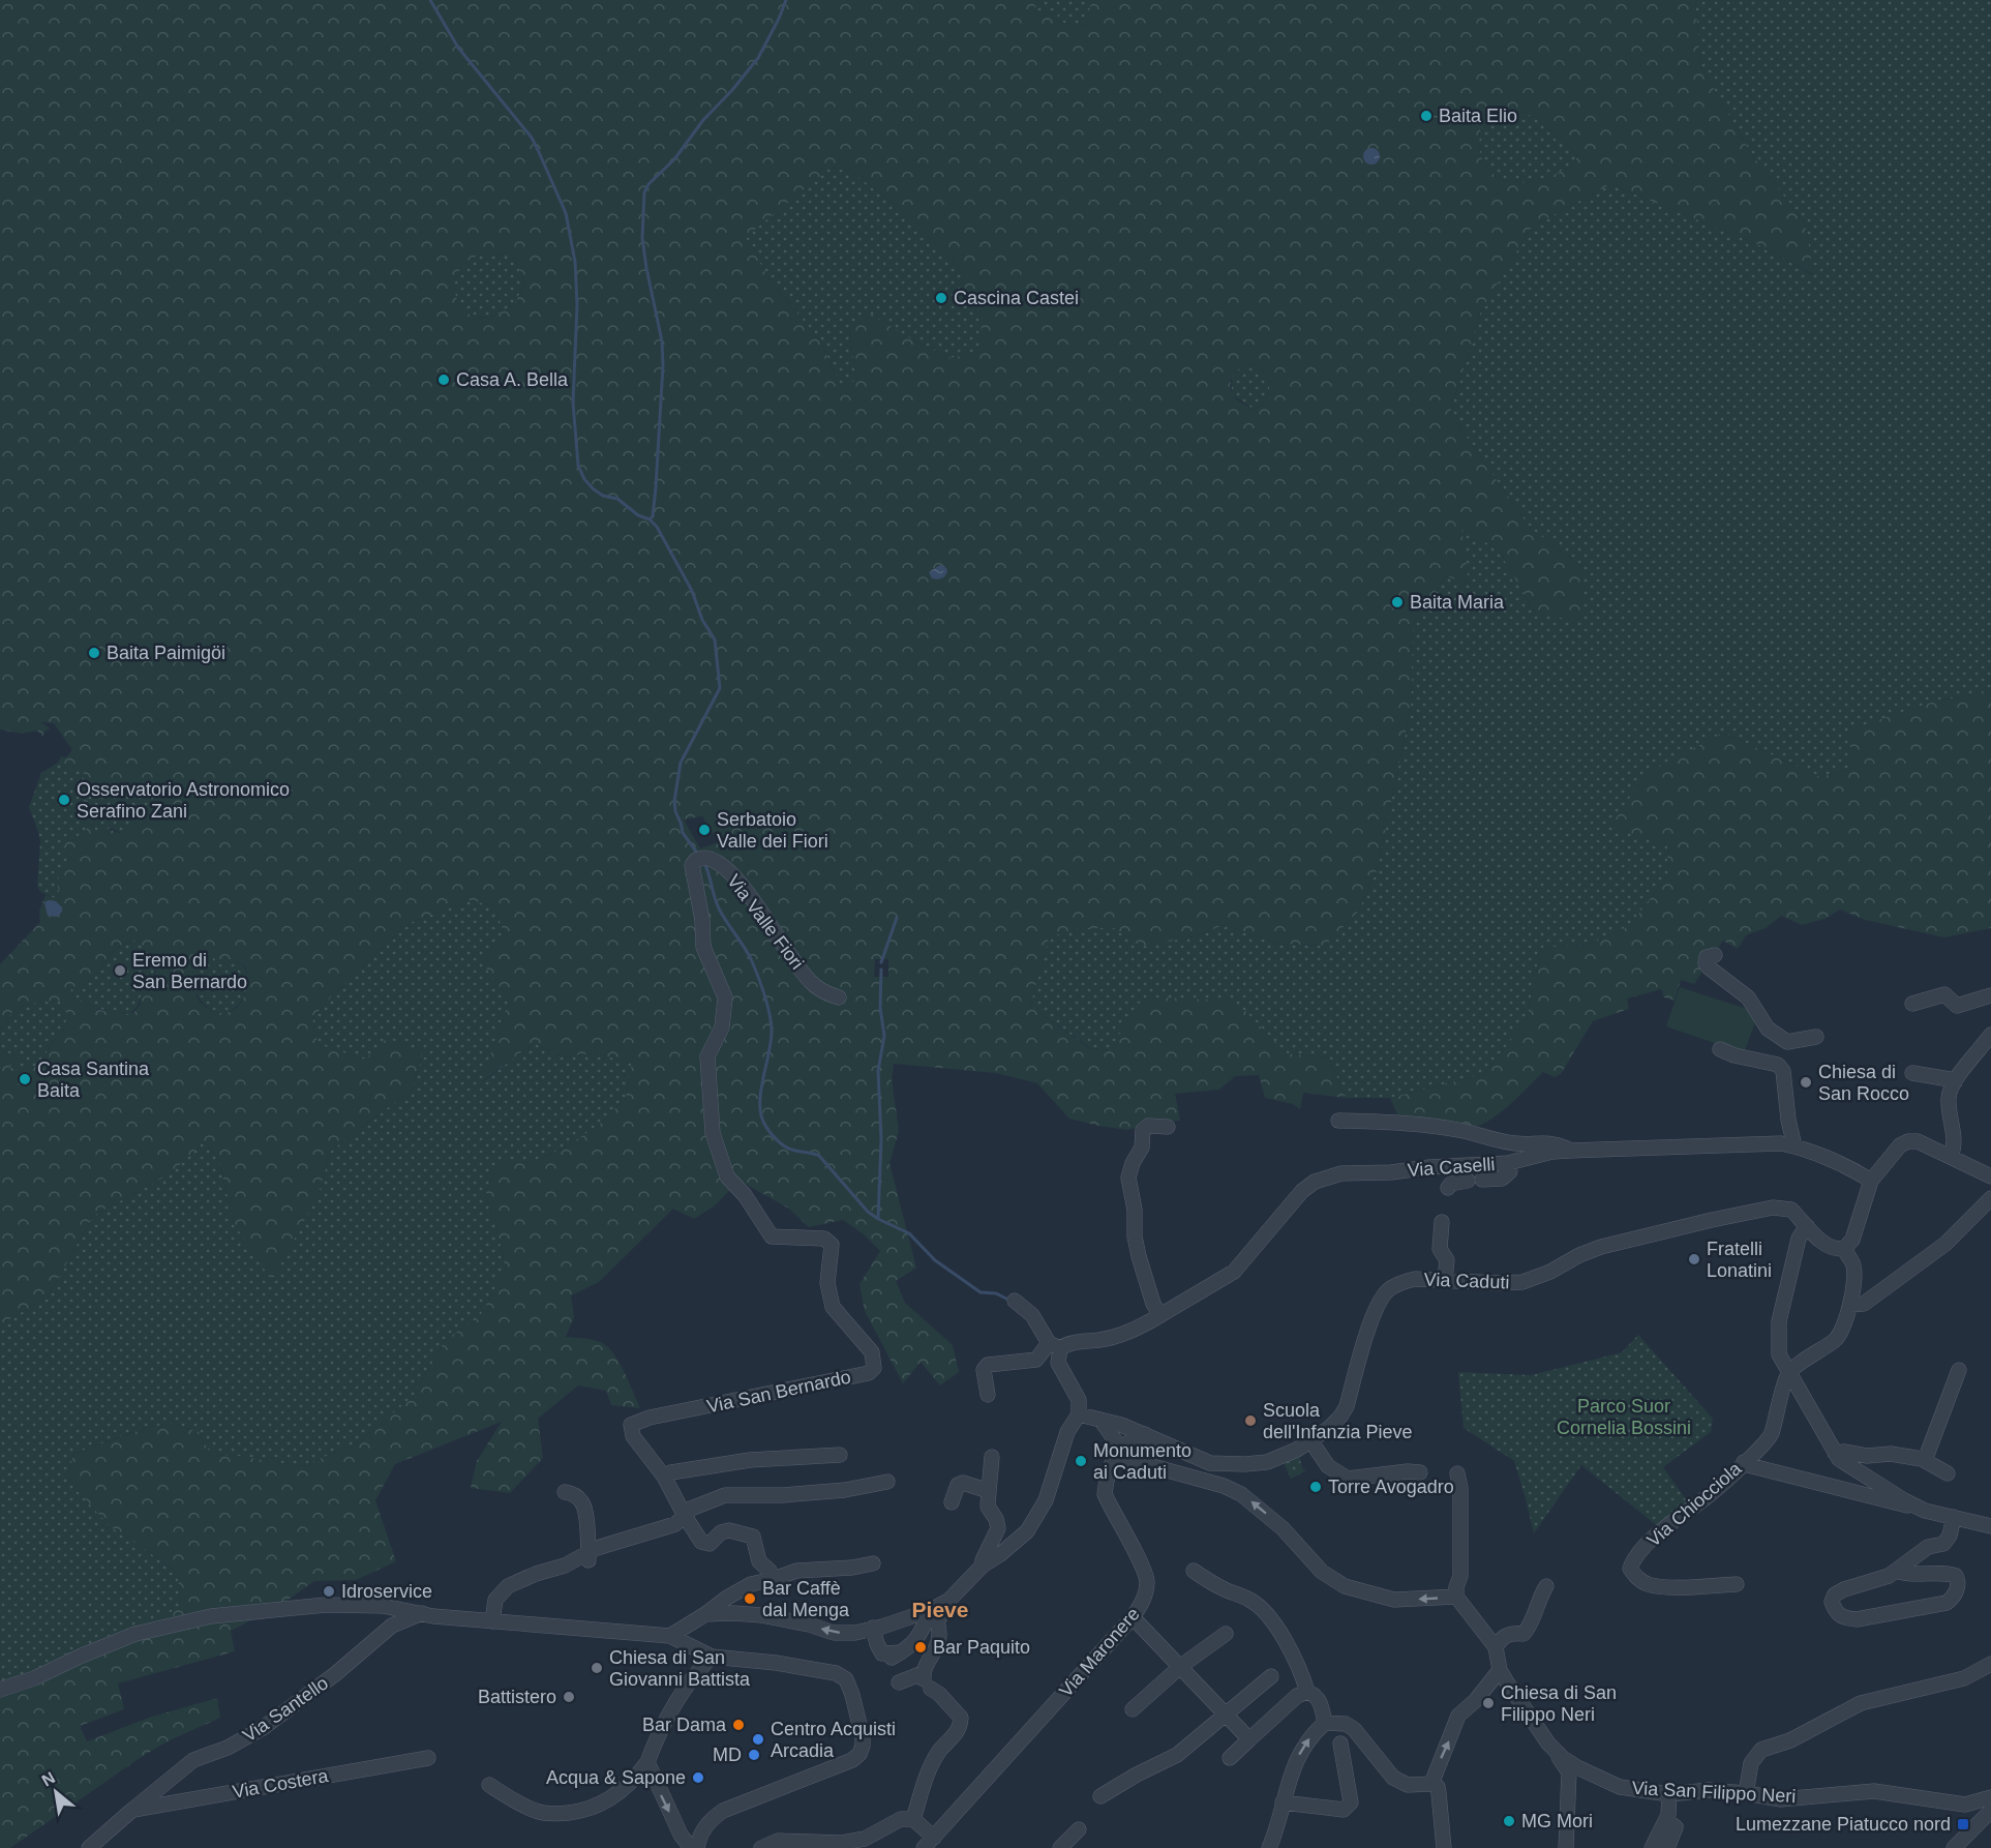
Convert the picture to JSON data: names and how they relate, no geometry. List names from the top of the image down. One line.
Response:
{"streets":{"street":["Via Valle Fiori","Via Caselli","Via Caduti","Via San Bernardo","Via Chiocciola","Via Maronere","Via Santello","Via Costera","Via San Filippo Neri"]},"crossings":[["Via Valle Fiori","Via San Bernardo"],["Via Santello","Via Costera"]],"districts":["Pieve"],"parks":["Parco Suor Cornelia Bossini"],"places":{"other":["Baita Elio","Cascina Castei","Casa A. Bella","Baita Maria","Baita Paimigöi","Osservatorio Astronomico Serafino Zani","Serbatoio Valle dei Fiori","Eremo di San Bernardo","Casa Santina Baita","Chiesa di San Rocco","Fratelli Lonatini","Scuola dell'Infanzia Pieve","Monumento ai Caduti","Torre Avogadro","Idroservice","Bar Caffè dal Menga","Bar Paquito","Chiesa di San Giovanni Battista","Battistero","Chiesa di San Filippo Neri","Bar Dama","Centro Acquisti Arcadia","MD","Acqua & Sapone","MG Mori"],"transit":["Lumezzane Piatucco nord"]},"north":"top left"}
